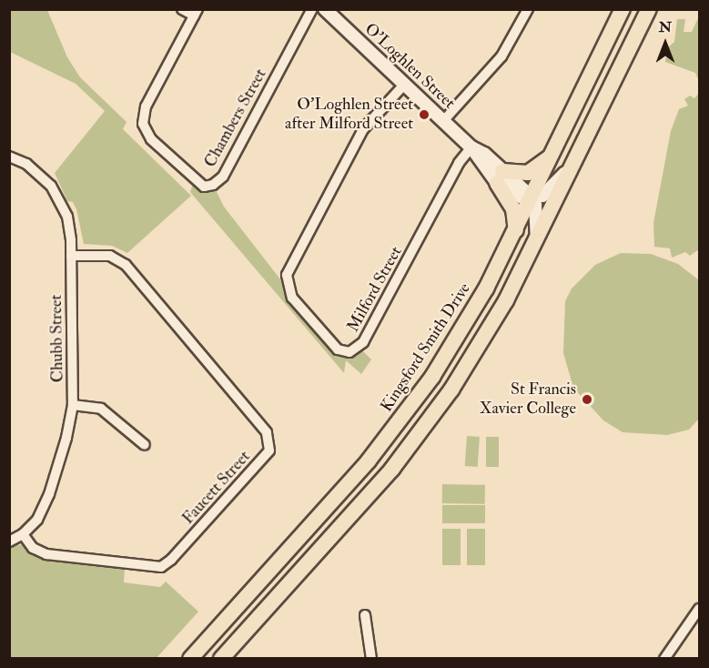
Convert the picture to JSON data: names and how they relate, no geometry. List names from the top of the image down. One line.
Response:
{"streets":{"main road":["Kingsford Smith Drive"],"street":["O'Loghlen Street","Chambers Street","Milford Street","Chubb Street","Faucett Street"]},"crossings":[["O'Loghlen Street","Milford Street"],["O'Loghlen Street","Kingsford Smith Drive"],["Chubb Street","Faucett Street"]],"places":["O'Loghlen Street after Milford Street","St Francis Xavier College"],"north":"top"}
